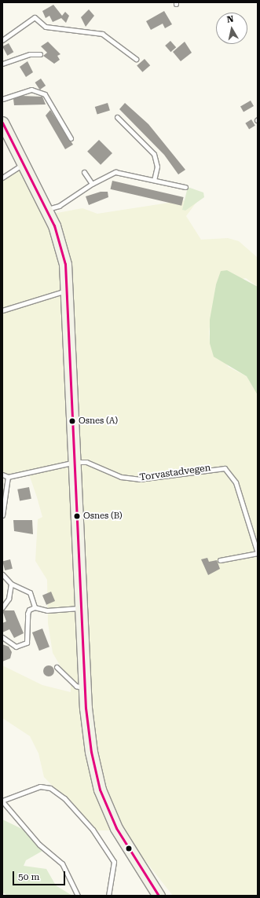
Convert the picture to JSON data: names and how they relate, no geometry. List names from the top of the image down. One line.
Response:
{"streets":{"lane":["Torvastadvegen"]},"places":["Osnes (A)","Osnes (B)"],"scale_bar":"50 m","north":"top"}
